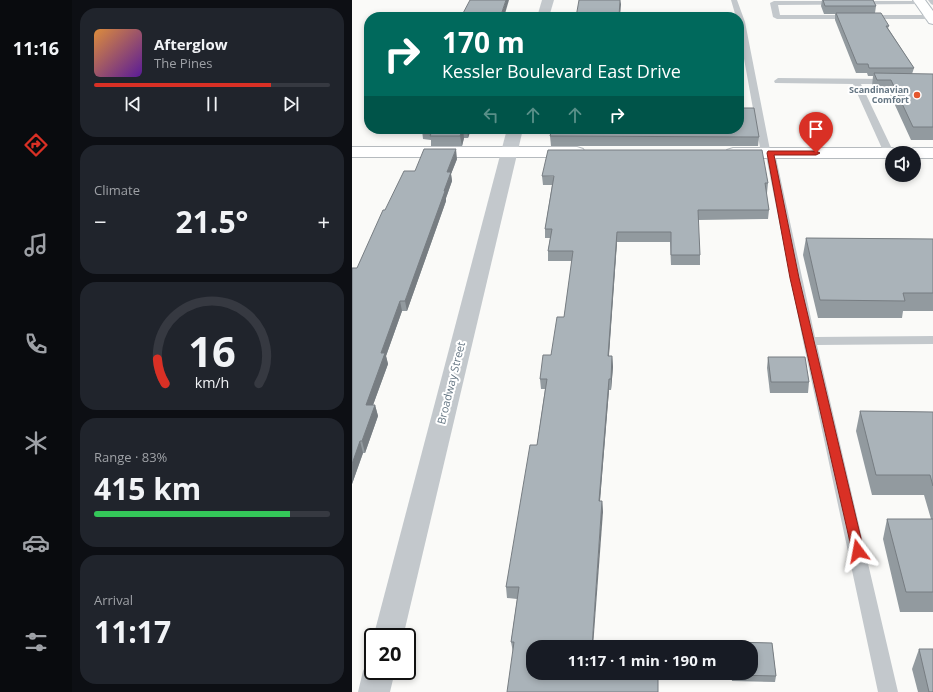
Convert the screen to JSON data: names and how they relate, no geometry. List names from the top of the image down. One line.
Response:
{"streets":{"street":["Broadway Street"]},"places":["Scandinavian Comfort"],"page":{"tabs":"11:16","turn":["170 m","Kessler Boulevard East Drive"],"song":["Afterglow","The Pines"],"tile":["Climate",["Range · 83%","415 km"],["Arrival","11:17"]],"heat":["−","21.5°","+"],"limit":"20","trip":"11:17 · 1 min · 190 m","gauge":["16","km/h"]}}
